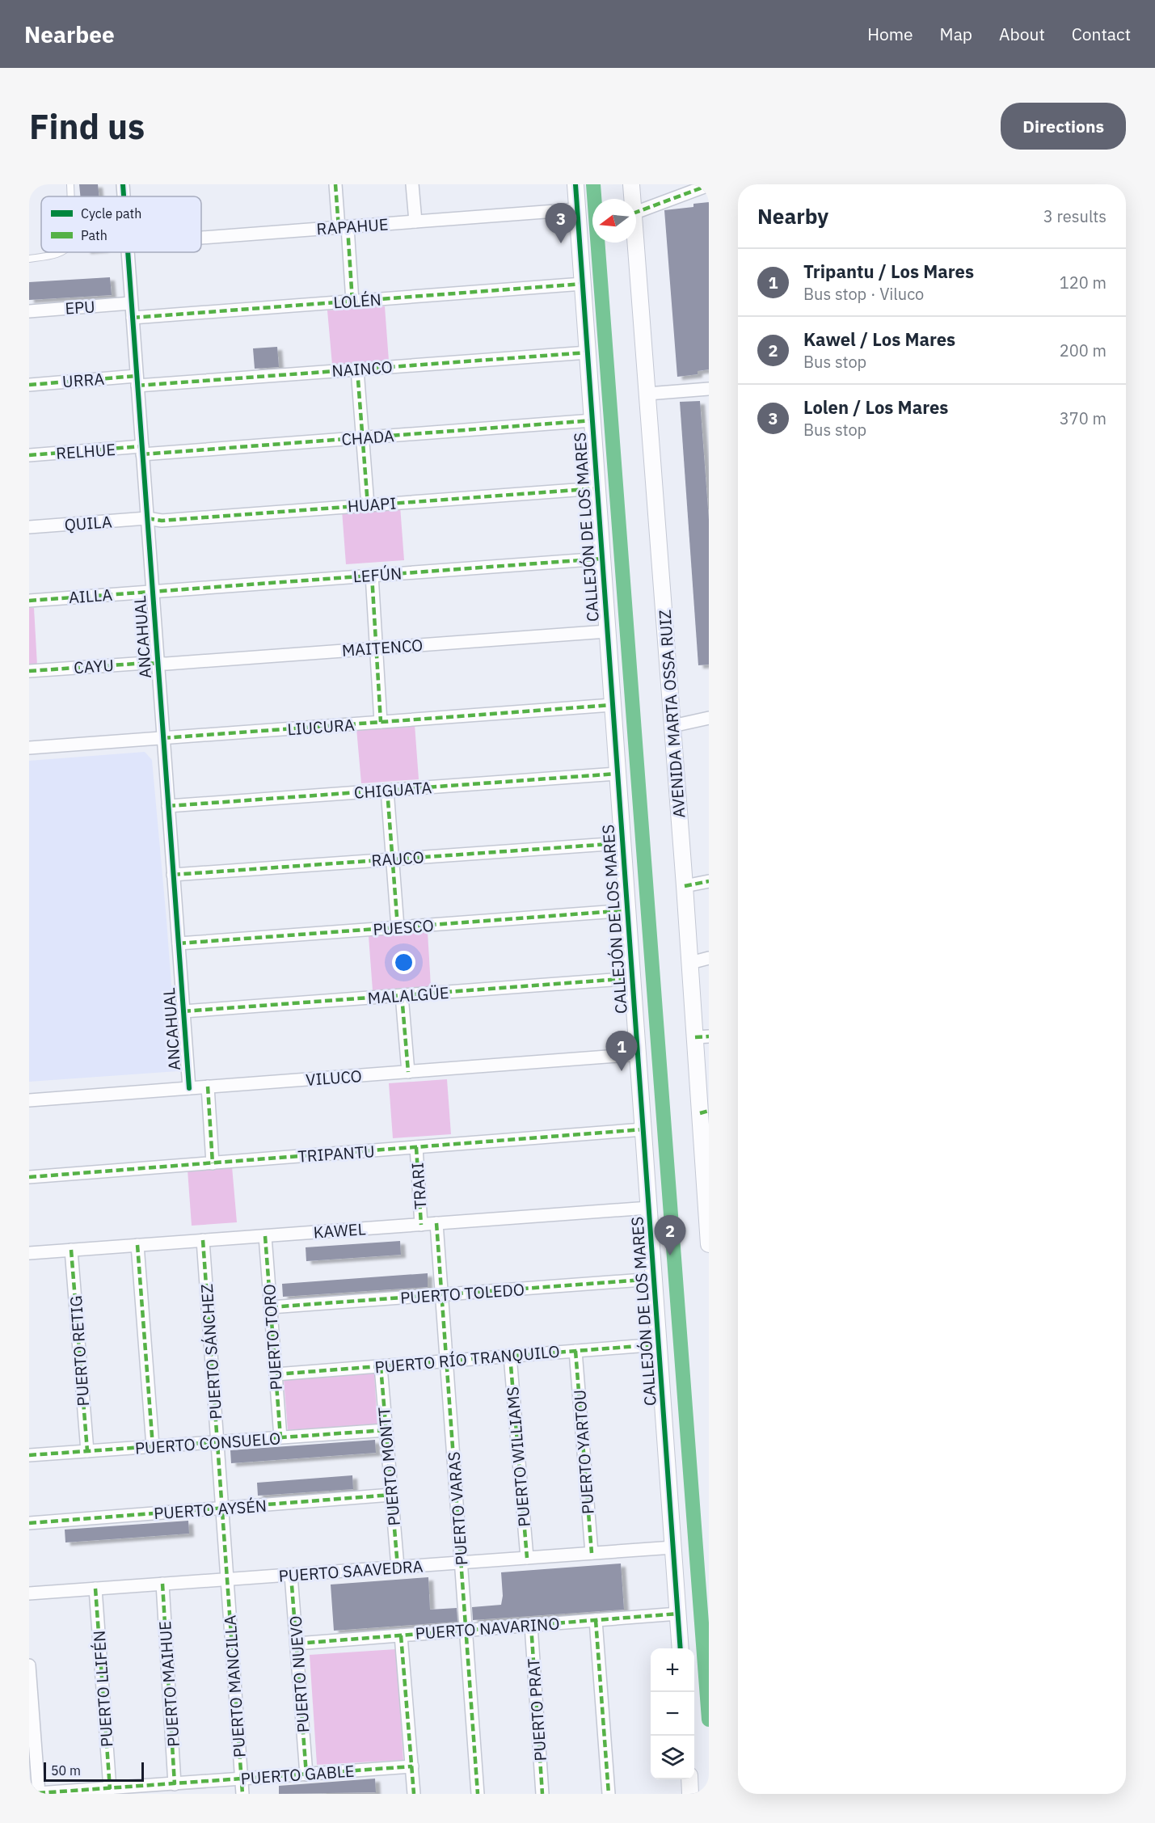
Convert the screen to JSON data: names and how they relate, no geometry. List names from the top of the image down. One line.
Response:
{"streets":{"street":["RAPAHUE","LOLÉN","EPU","NAINCO","URRA","CHADA","RELHUE","HUAPI","QUILA","CALLEJÓN DE LOS MARES","LEFÚN","AILLA","ANCAHUAL","MAITENCO","CAYU","AVENIDA MARTA OSSA RUIZ","LIUCURA","CHIGUATA","RAUCO","PUESCO","MALALGÜE","VILUCO","TRIPANTU","TRARI","KAWEL","PUERTO TOLEDO","PUERTO TORO","PUERTO RETIG","PUERTO SÁNCHEZ","PUERTO RÍO TRANQUILO","PUERTO CONSUELO","PUERTO YARTOU","PUERTO WILLIAMS","PUERTO MONTT","PUERTO VARAS","PUERTO AYSÉN","PUERTO SAAVEDRA","PUERTO NAVARINO","PUERTO NUEVO","PUERTO MAIHUE","PUERTO MANCILLA","PUERTO LLIFÉN","PUERTO PRAT","PUERTO GABLE"]},"crossings":[["RAPAHUE","CALLEJÓN DE LOS MARES"],["LOLÉN","CALLEJÓN DE LOS MARES"],["LOLÉN","ANCAHUAL"],["EPU","ANCAHUAL"],["NAINCO","URRA"],["NAINCO","CALLEJÓN DE LOS MARES"],["NAINCO","ANCAHUAL"],["URRA","ANCAHUAL"],["CHADA","RELHUE"],["CHADA","CALLEJÓN DE LOS MARES"],["CHADA","ANCAHUAL"],["RELHUE","ANCAHUAL"],["HUAPI","QUILA"],["HUAPI","CALLEJÓN DE LOS MARES"],["HUAPI","ANCAHUAL"],["QUILA","ANCAHUAL"],["CALLEJÓN DE LOS MARES","LEFÚN"],["CALLEJÓN DE LOS MARES","MAITENCO"],["CALLEJÓN DE LOS MARES","LIUCURA"],["CALLEJÓN DE LOS MARES","CHIGUATA"],["CALLEJÓN DE LOS MARES","RAUCO"],["CALLEJÓN DE LOS MARES","PUESCO"],["CALLEJÓN DE LOS MARES","MALALGÜE"],["CALLEJÓN DE LOS MARES","VILUCO"],["CALLEJÓN DE LOS MARES","TRIPANTU"],["CALLEJÓN DE LOS MARES","KAWEL"],["CALLEJÓN DE LOS MARES","PUERTO TOLEDO"],["CALLEJÓN DE LOS MARES","PUERTO RÍO TRANQUILO"],["CALLEJÓN DE LOS MARES","PUERTO SAAVEDRA"],["CALLEJÓN DE LOS MARES","PUERTO NAVARINO"],["LEFÚN","AILLA"],["LEFÚN","ANCAHUAL"],["AILLA","ANCAHUAL"],["ANCAHUAL","MAITENCO"],["ANCAHUAL","CAYU"],["ANCAHUAL","LIUCURA"],["ANCAHUAL","CHIGUATA"],["ANCAHUAL","RAUCO"],["ANCAHUAL","PUESCO"],["ANCAHUAL","MALALGÜE"],["ANCAHUAL","VILUCO"],["MAITENCO","CAYU"],["TRIPANTU","TRARI"],["TRARI","KAWEL"],["KAWEL","PUERTO TORO"],["KAWEL","PUERTO RETIG"],["KAWEL","PUERTO SÁNCHEZ"],["KAWEL","PUERTO VARAS"],["PUERTO TOLEDO","PUERTO TORO"],["PUERTO TOLEDO","PUERTO VARAS"],["PUERTO TORO","PUERTO RÍO TRANQUILO"],["PUERTO TORO","PUERTO CONSUELO"],["PUERTO RETIG","PUERTO CONSUELO"],["PUERTO SÁNCHEZ","PUERTO CONSUELO"],["PUERTO SÁNCHEZ","PUERTO AYSÉN"],["PUERTO SÁNCHEZ","PUERTO SAAVEDRA"],["PUERTO SÁNCHEZ","PUERTO MANCILLA"],["PUERTO RÍO TRANQUILO","PUERTO YARTOU"],["PUERTO RÍO TRANQUILO","PUERTO WILLIAMS"],["PUERTO RÍO TRANQUILO","PUERTO MONTT"],["PUERTO RÍO TRANQUILO","PUERTO VARAS"],["PUERTO CONSUELO","PUERTO MONTT"],["PUERTO YARTOU","PUERTO SAAVEDRA"],["PUERTO WILLIAMS","PUERTO SAAVEDRA"],["PUERTO MONTT","PUERTO AYSÉN"],["PUERTO MONTT","PUERTO SAAVEDRA"],["PUERTO VARAS","PUERTO SAAVEDRA"],["PUERTO VARAS","PUERTO NAVARINO"],["PUERTO SAAVEDRA","PUERTO NUEVO"],["PUERTO SAAVEDRA","PUERTO MAIHUE"],["PUERTO SAAVEDRA","PUERTO MANCILLA"],["PUERTO SAAVEDRA","PUERTO LLIFÉN"],["PUERTO NAVARINO","PUERTO NUEVO"],["PUERTO NAVARINO","PUERTO PRAT"],["PUERTO NUEVO","PUERTO GABLE"],["PUERTO MAIHUE","PUERTO GABLE"],["PUERTO MANCILLA","PUERTO GABLE"],["PUERTO LLIFÉN","PUERTO GABLE"]],"legend":["Cycle path","Path"],"scale_bar":"50 m","north":"left","page":{"header":"Nearbee","nav":["Home","Map","About","Contact"],"buttons":"Directions","title":"Find us","heading":["Nearby","3 results"],"pins":["3","1","2"],"list":[{"mark":"1","name":"Tripantu / Los Mares","note":"Bus stop · Viluco","value":"120 m"},{"mark":"2","name":"Kawel / Los Mares","note":"Bus stop","value":"200 m"},{"mark":"3","name":"Lolen / Los Mares","note":"Bus stop","value":"370 m"}],"map_buttons":["+","−"],"scale":"50 m"}}
